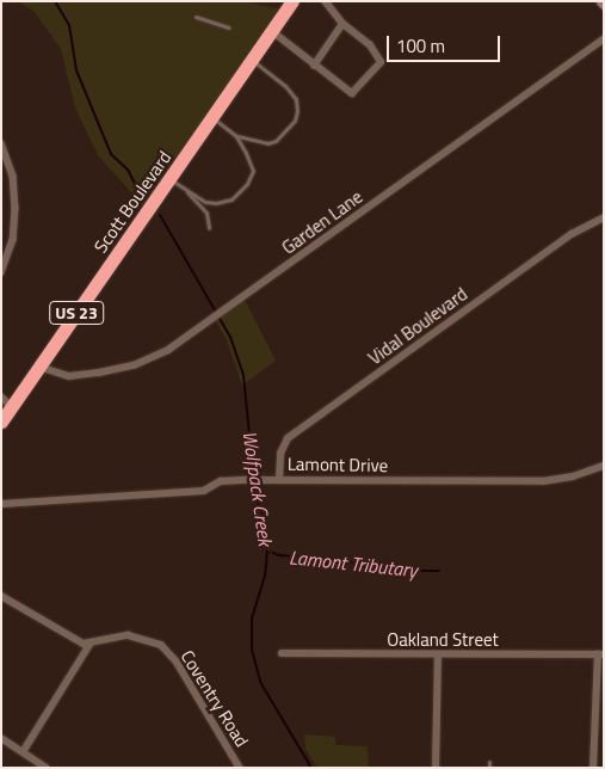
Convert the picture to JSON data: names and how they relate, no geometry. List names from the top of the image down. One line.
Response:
{"streets":{"highway":["Scott Boulevard","US 23"],"street":["Garden Lane","Vidal Boulevard","Lamont Drive","Oakland Street","Coventry Road"]},"crossings":[["Scott Boulevard","Garden Lane"],["Vidal Boulevard","Lamont Drive"]],"water":["Wolfpack Creek","Lamont Tributary"],"scale_bar":"100 m"}
